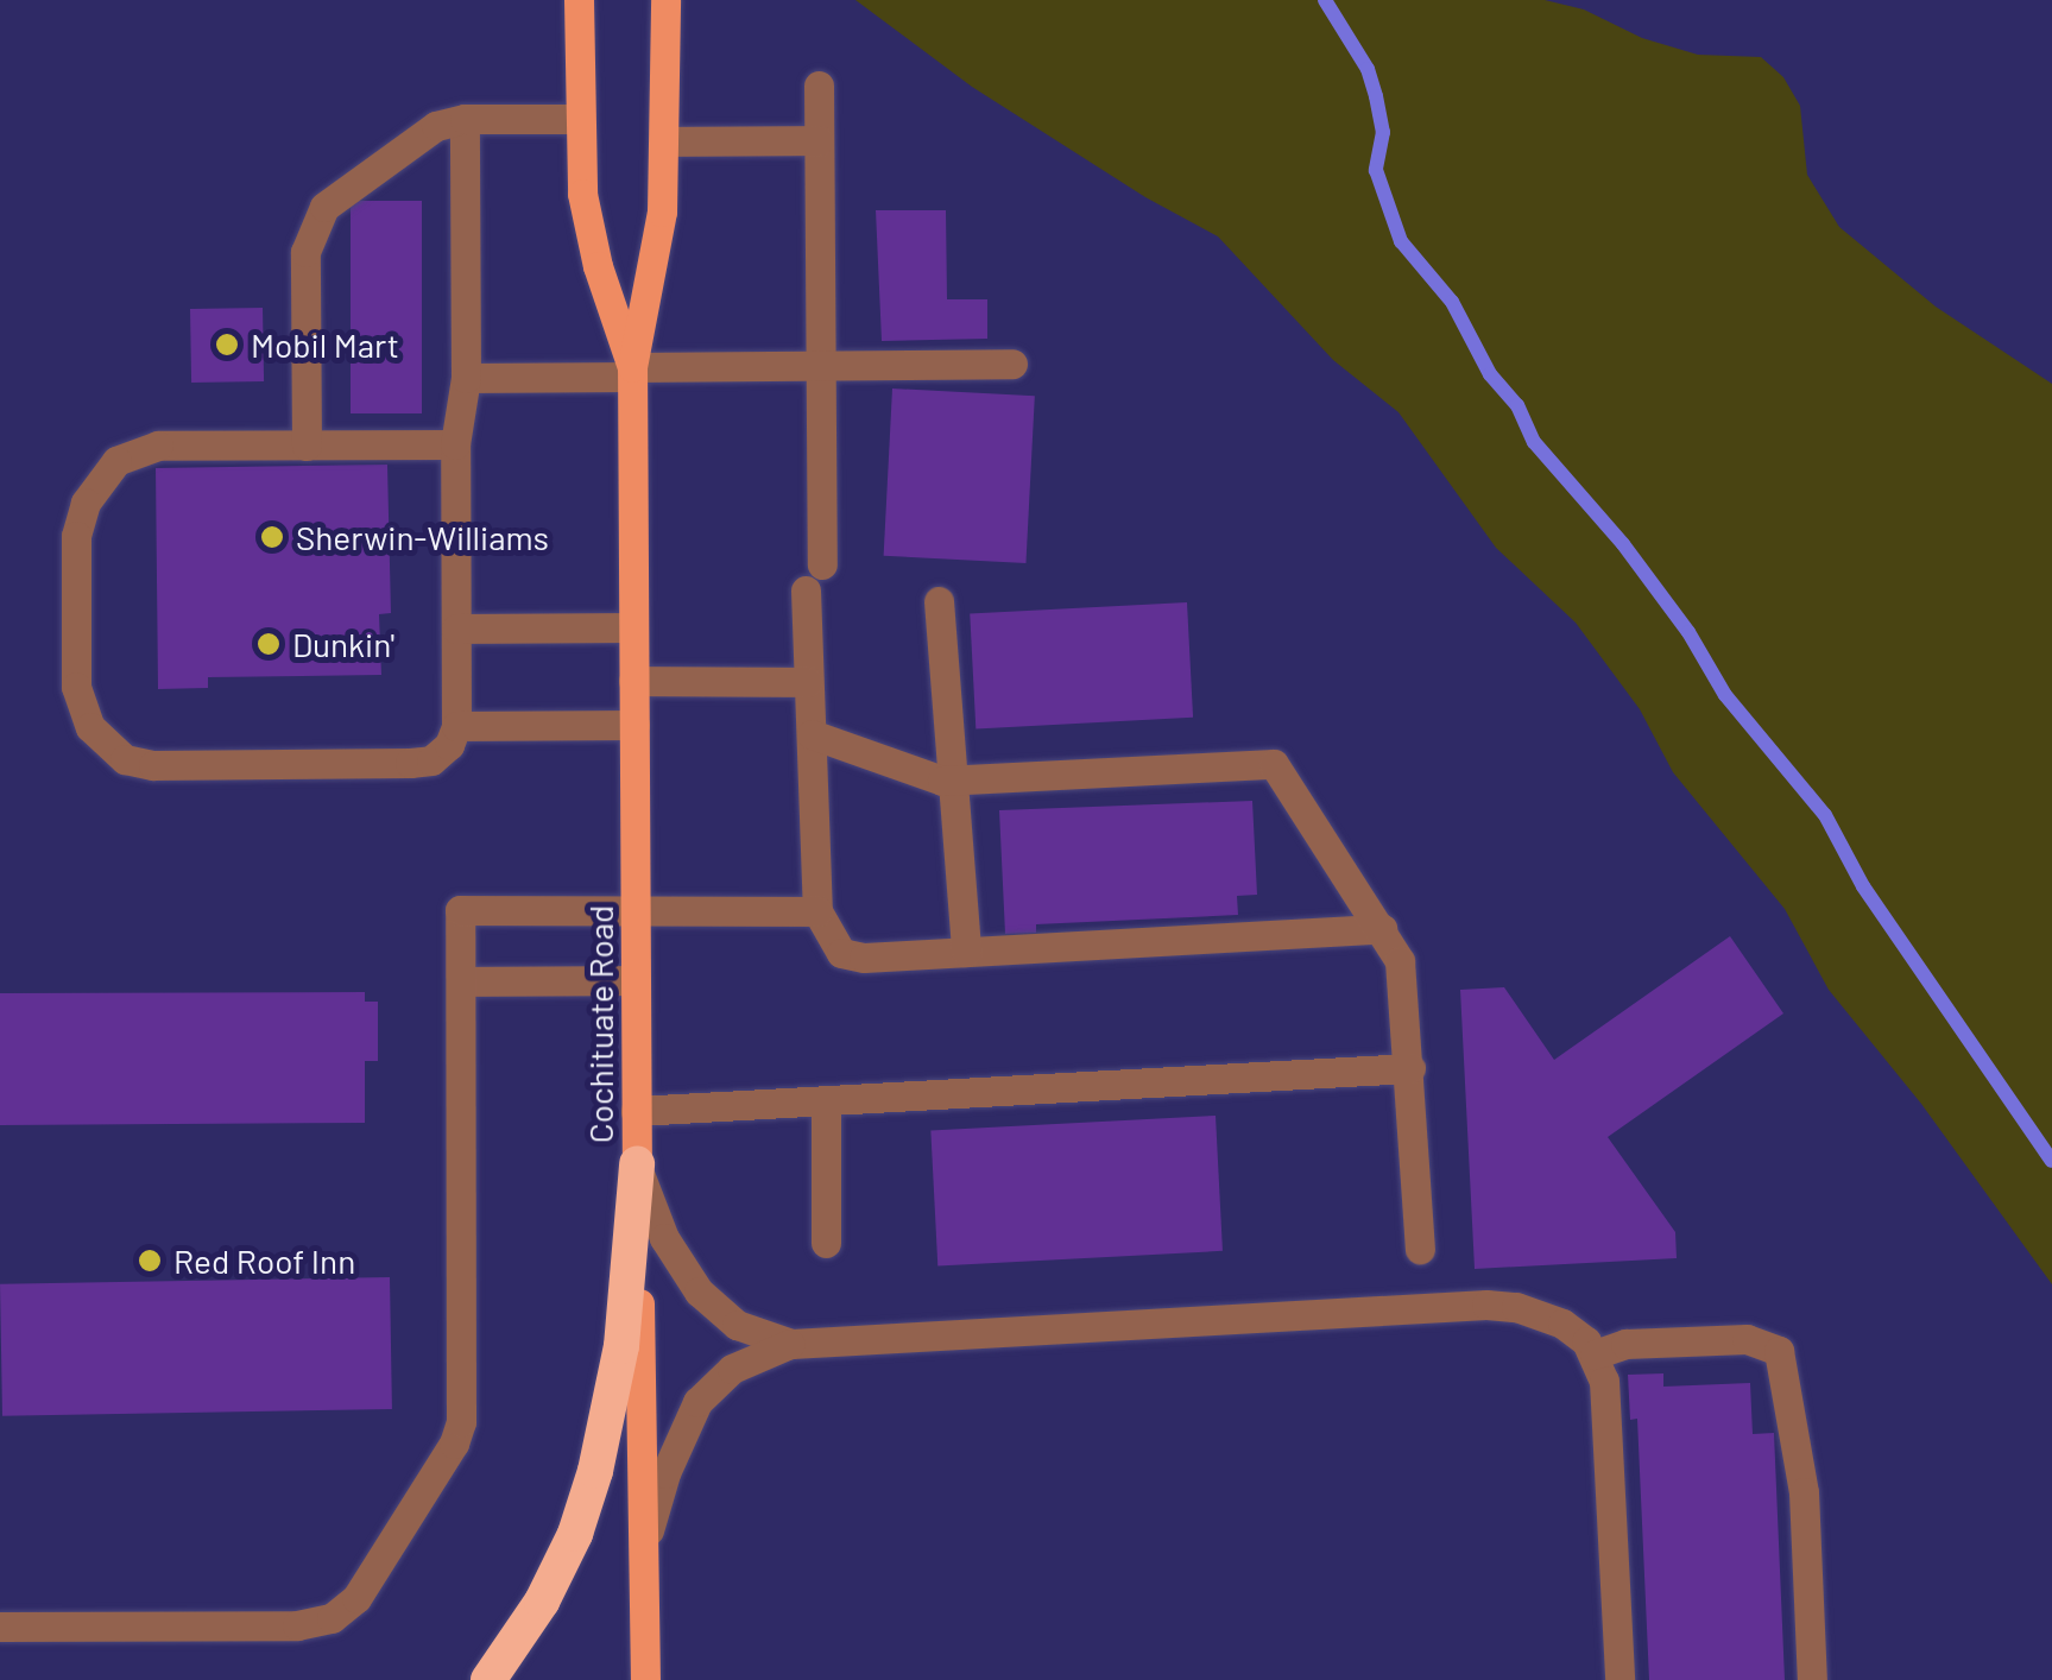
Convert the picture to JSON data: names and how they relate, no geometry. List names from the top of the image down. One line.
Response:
{"streets":{"main road":["Cochituate Road"]},"places":["Mobil Mart","Sherwin-Williams","Dunkin'","Red Roof Inn"]}
